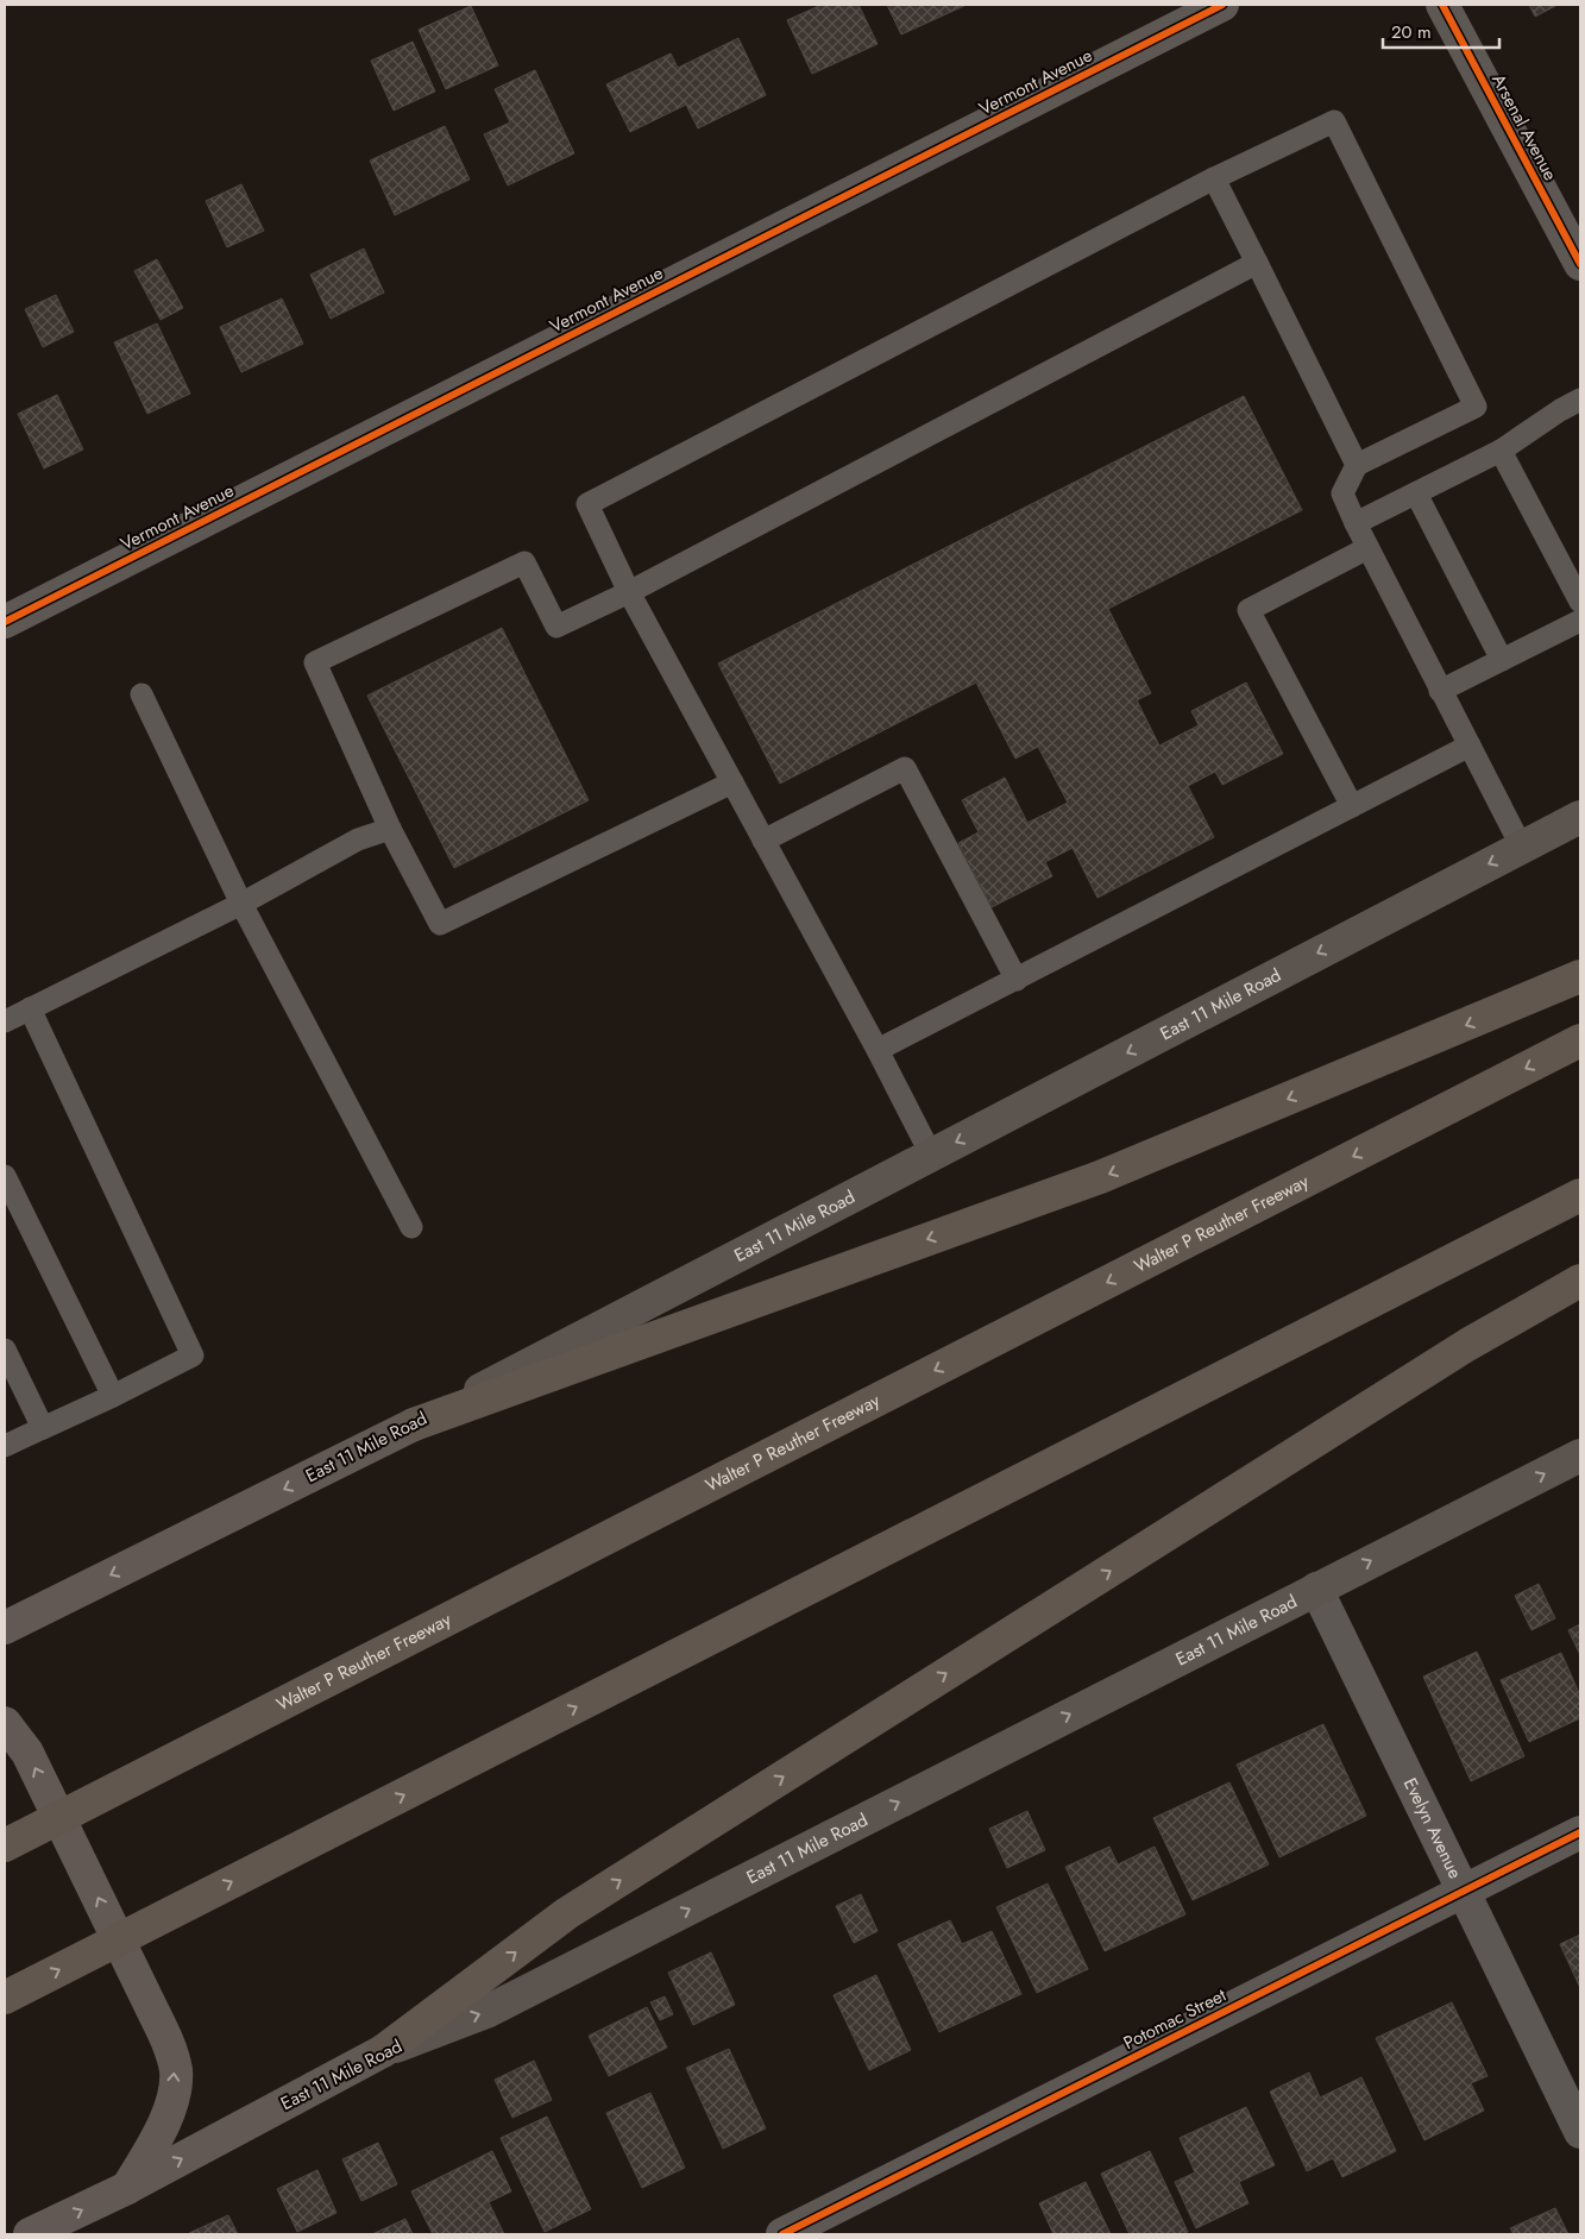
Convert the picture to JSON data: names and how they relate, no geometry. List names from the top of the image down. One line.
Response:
{"streets":{"highway":["Walter P Reuther Freeway"],"main road":["East 11 Mile Road"],"street":["Vermont Avenue","Arsenal Avenue","Evelyn Avenue","Potomac Street"]},"crossings":[["East 11 Mile Road","Evelyn Avenue"],["Evelyn Avenue","Potomac Street"]],"scale_bar":"20 m"}
